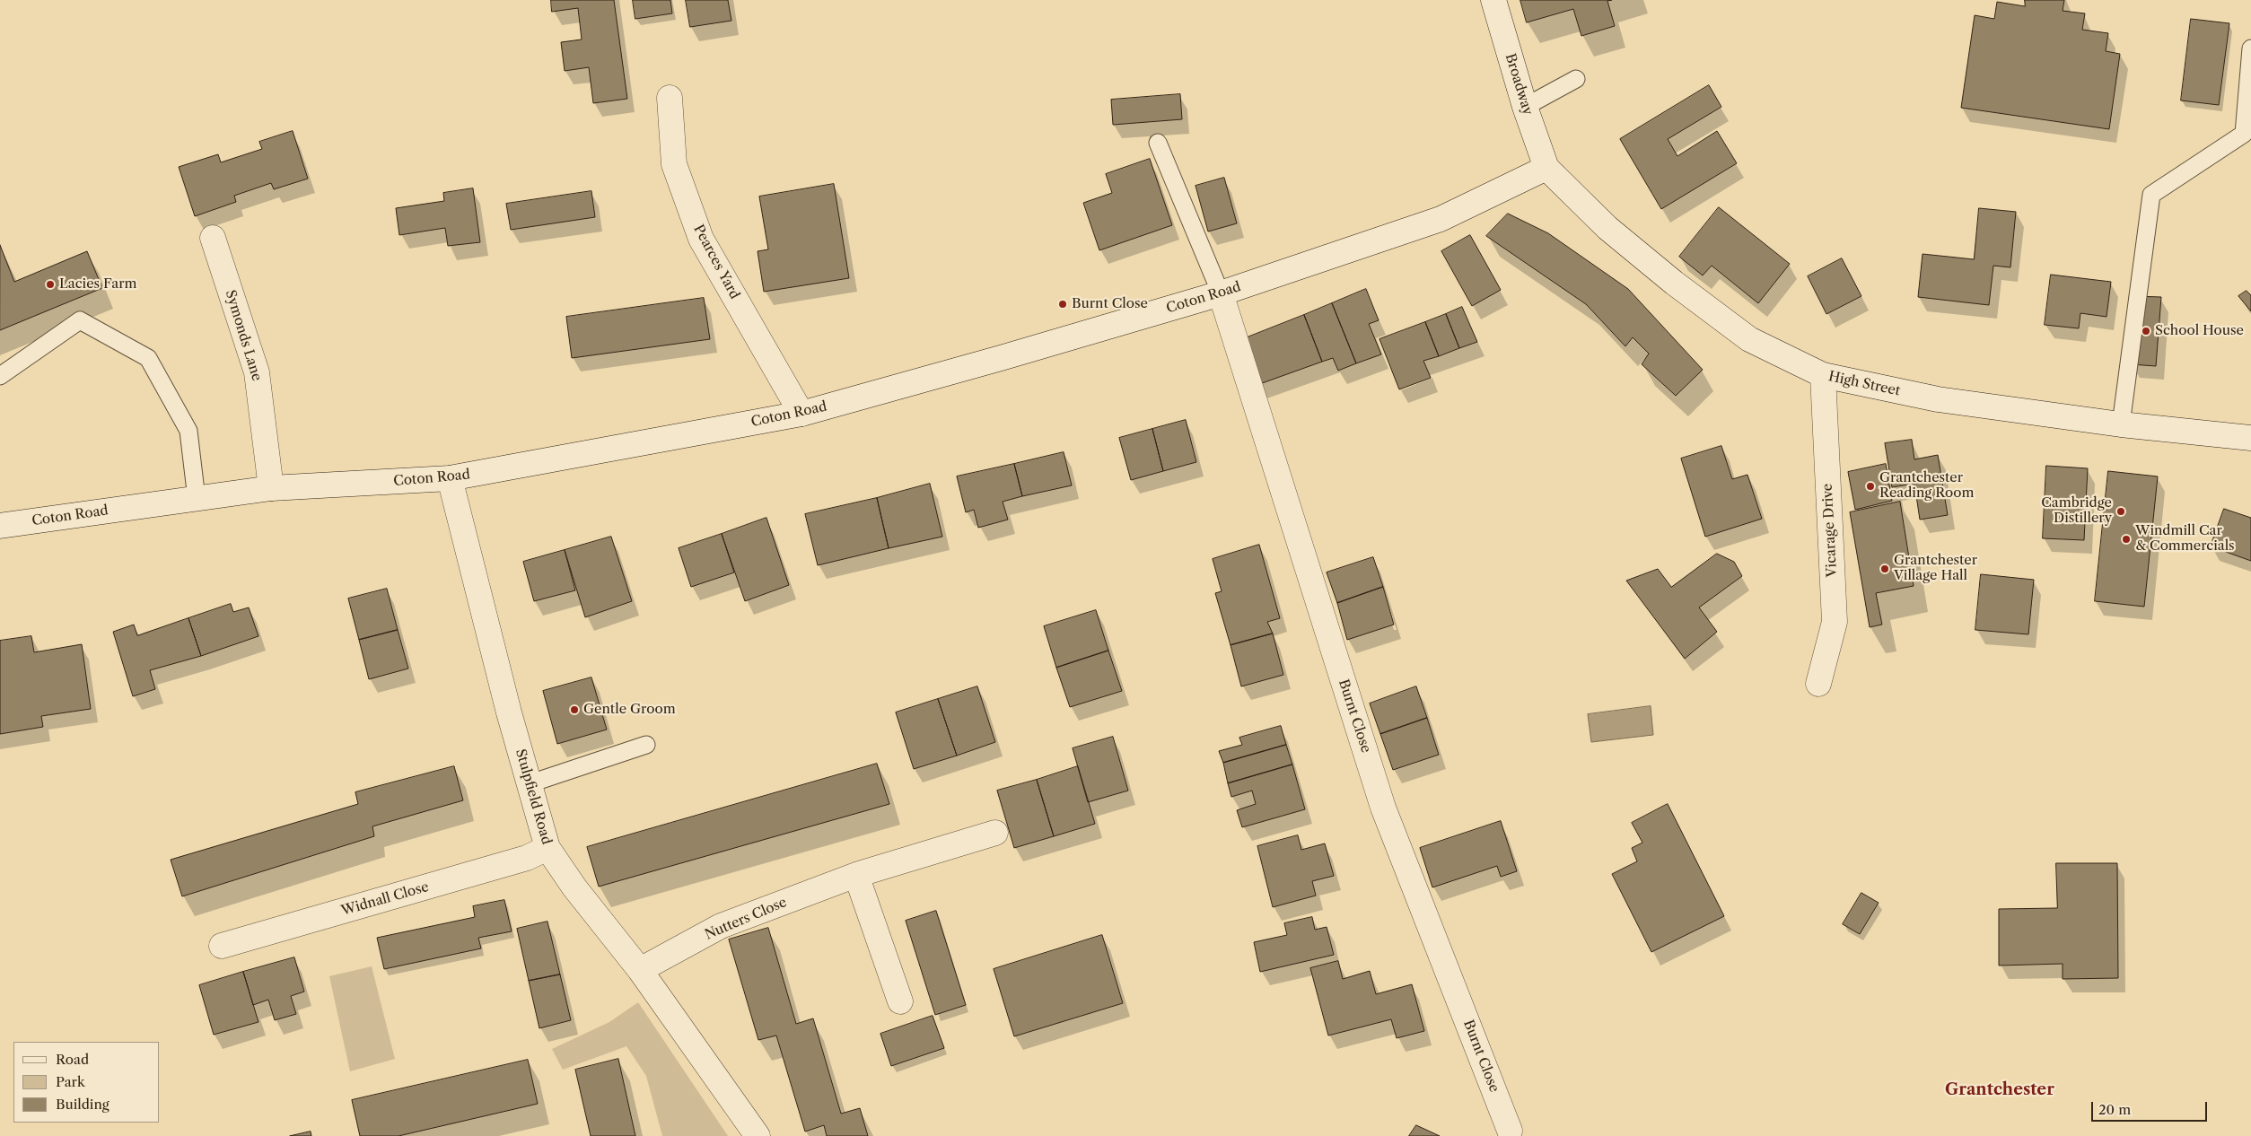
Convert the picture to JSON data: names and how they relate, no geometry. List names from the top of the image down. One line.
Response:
{"streets":{"street":["Broadway","Pearces Yard","Coton Road","Symonds Lane","High Street","Vicarage Drive","Burnt Close","Stulpfield Road","Widnall Close","Nutters Close"]},"crossings":[["Broadway","Coton Road"],["Broadway","High Street"],["Pearces Yard","Coton Road"],["Coton Road","Symonds Lane"],["Coton Road","High Street"],["Coton Road","Burnt Close"],["Coton Road","Stulpfield Road"],["High Street","Vicarage Drive"],["Stulpfield Road","Widnall Close"],["Stulpfield Road","Nutters Close"]],"districts":["Grantchester"],"places":["Lacies Farm","Burnt Close","School House","Grantchester Reading Room","Cambridge Distillery","Windmill Car & Commercials","Grantchester Village Hall","Gentle Groom"],"legend":["Road","Park","Building"],"scale_bar":"20 m"}
